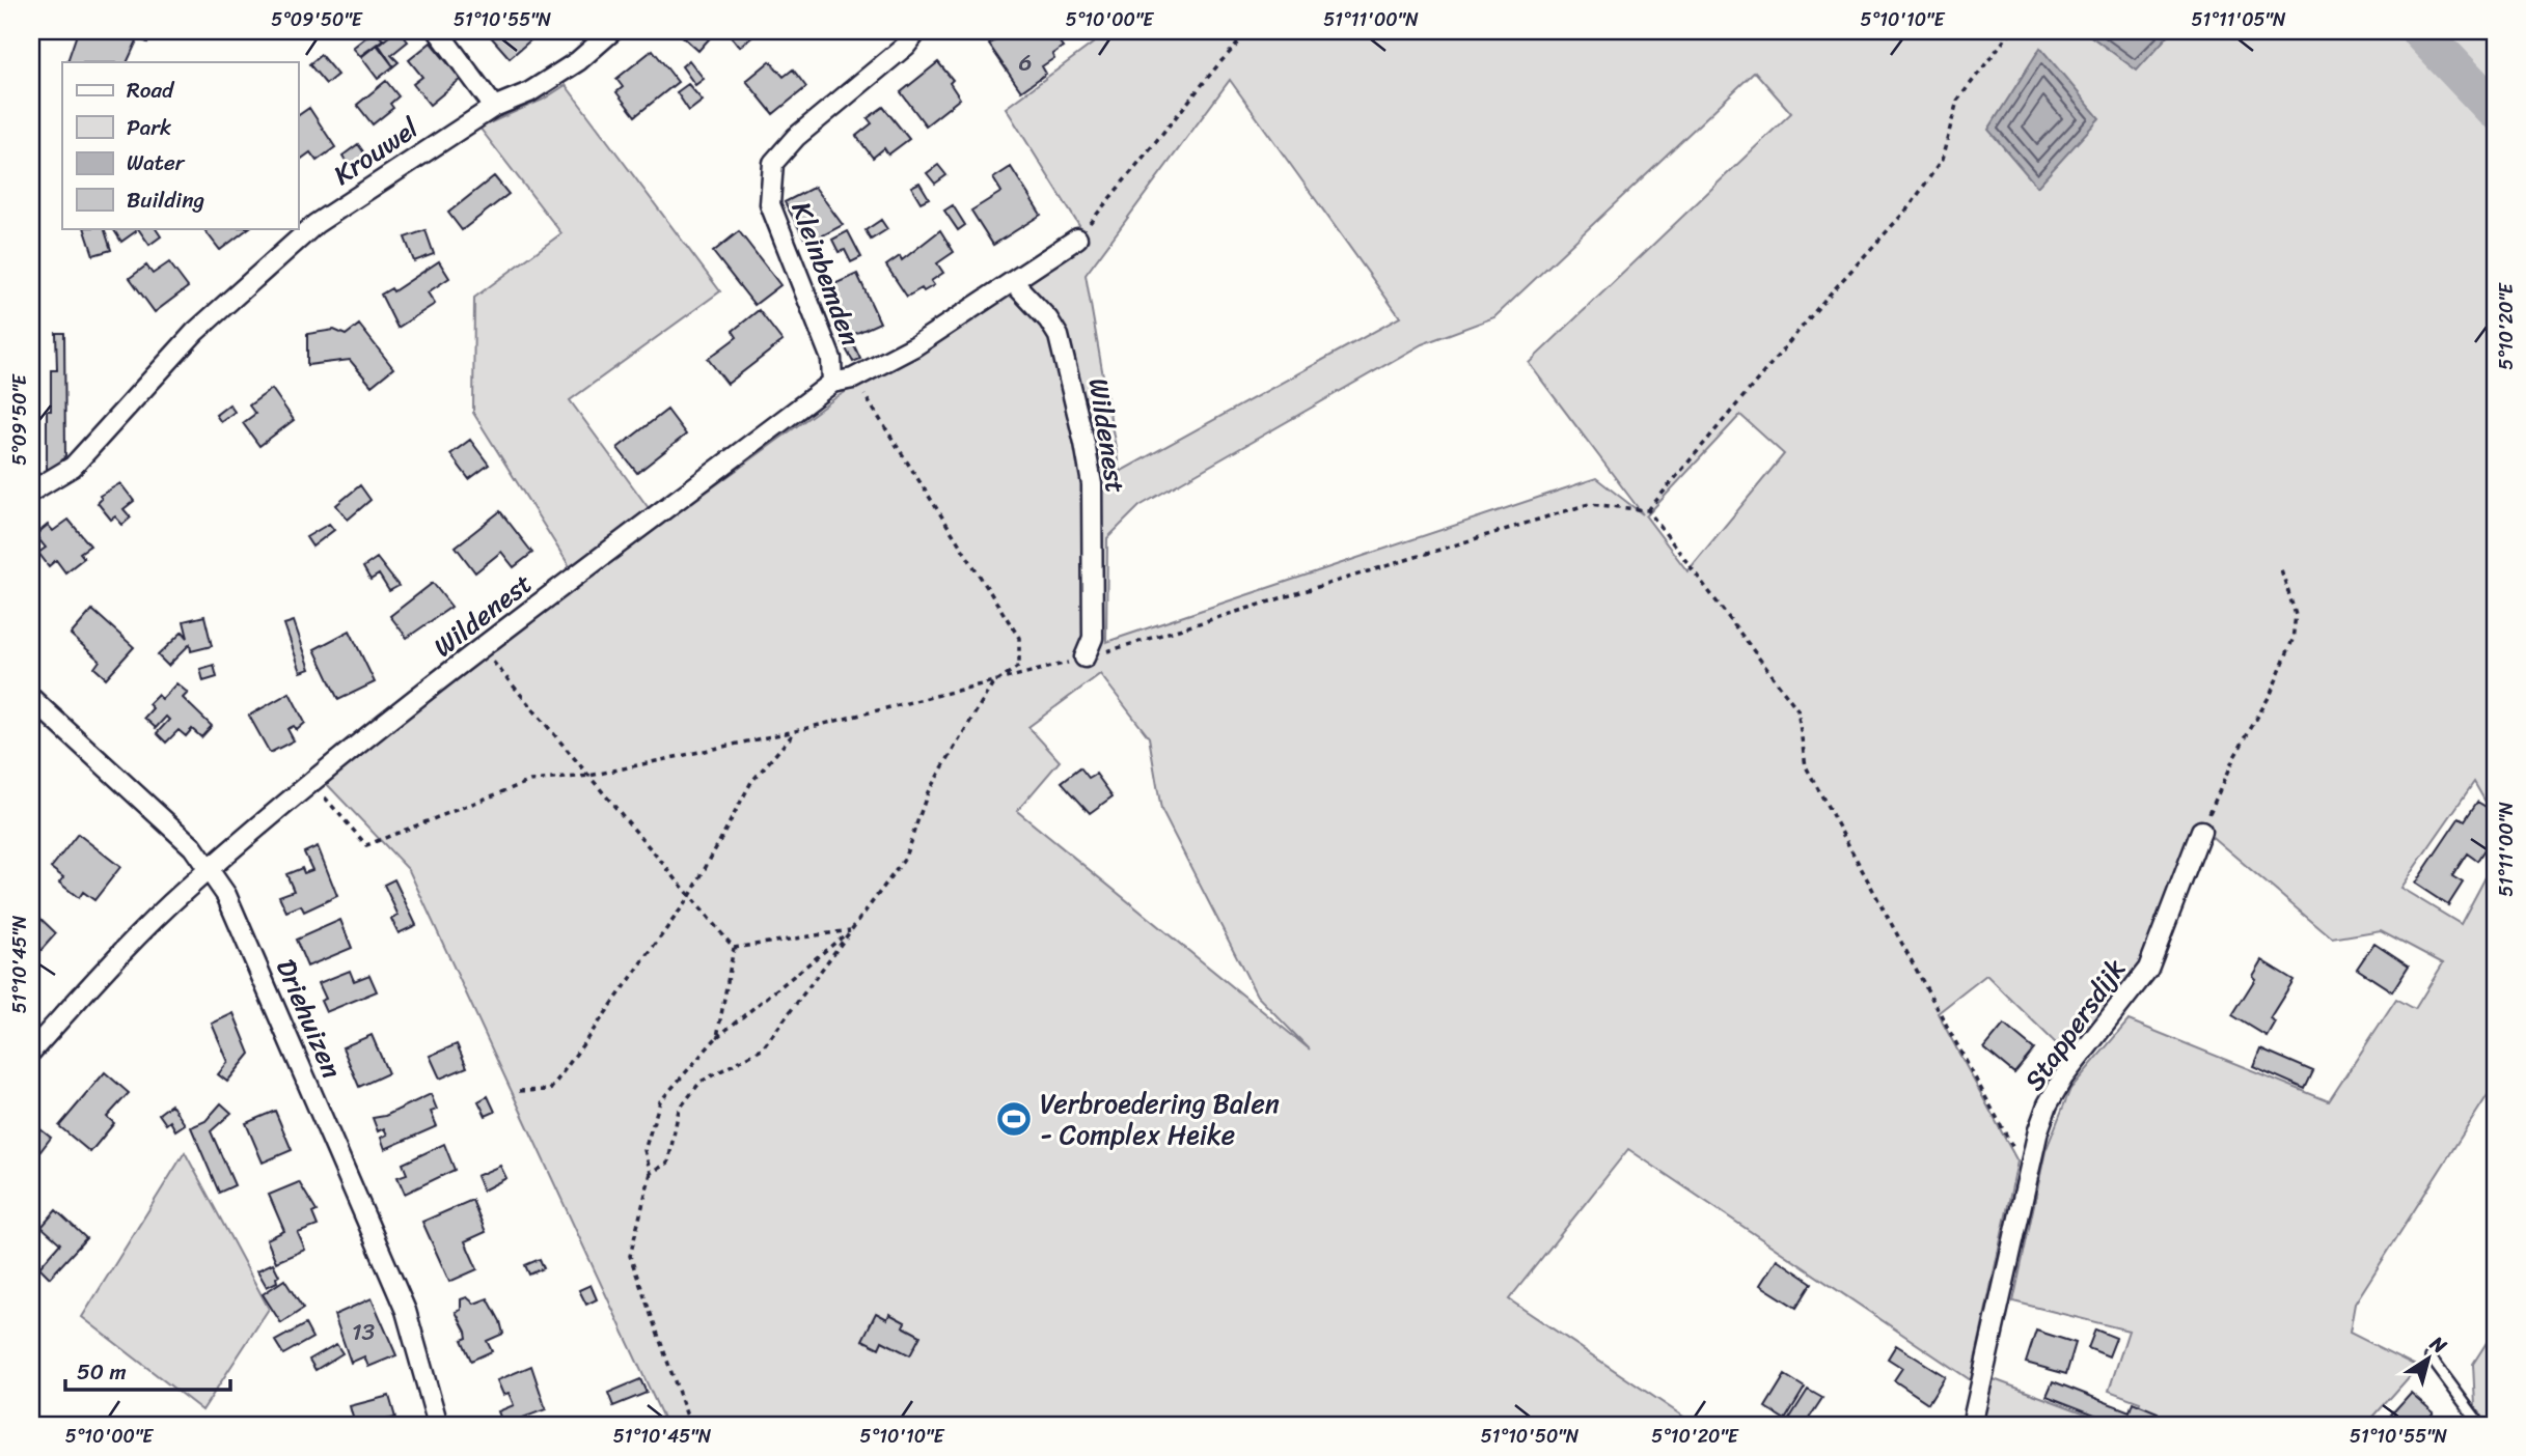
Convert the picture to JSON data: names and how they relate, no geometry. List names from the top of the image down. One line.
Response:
{"streets":{"street":["Krouwel","Kleinbemden","Wildenest","Driehuizen","Stappersdijk"]},"crossings":[["Kleinbemden","Wildenest"],["Wildenest","Driehuizen"]],"places":{"sports":["Verbroedering Balen - Complex Heike"]},"house_numbers":["6","13"],"legend":["Road","Park","Water","Building"],"scale_bar":"50 m","north":"top right","coordinates":["5°09'50\"E","51°10'55\"N","5°10'00\"E","51°11'00\"N","5°10'10\"E","51°11'05\"N","5°10'20\"E","51°10'45\"N","51°10'50\"N"]}
